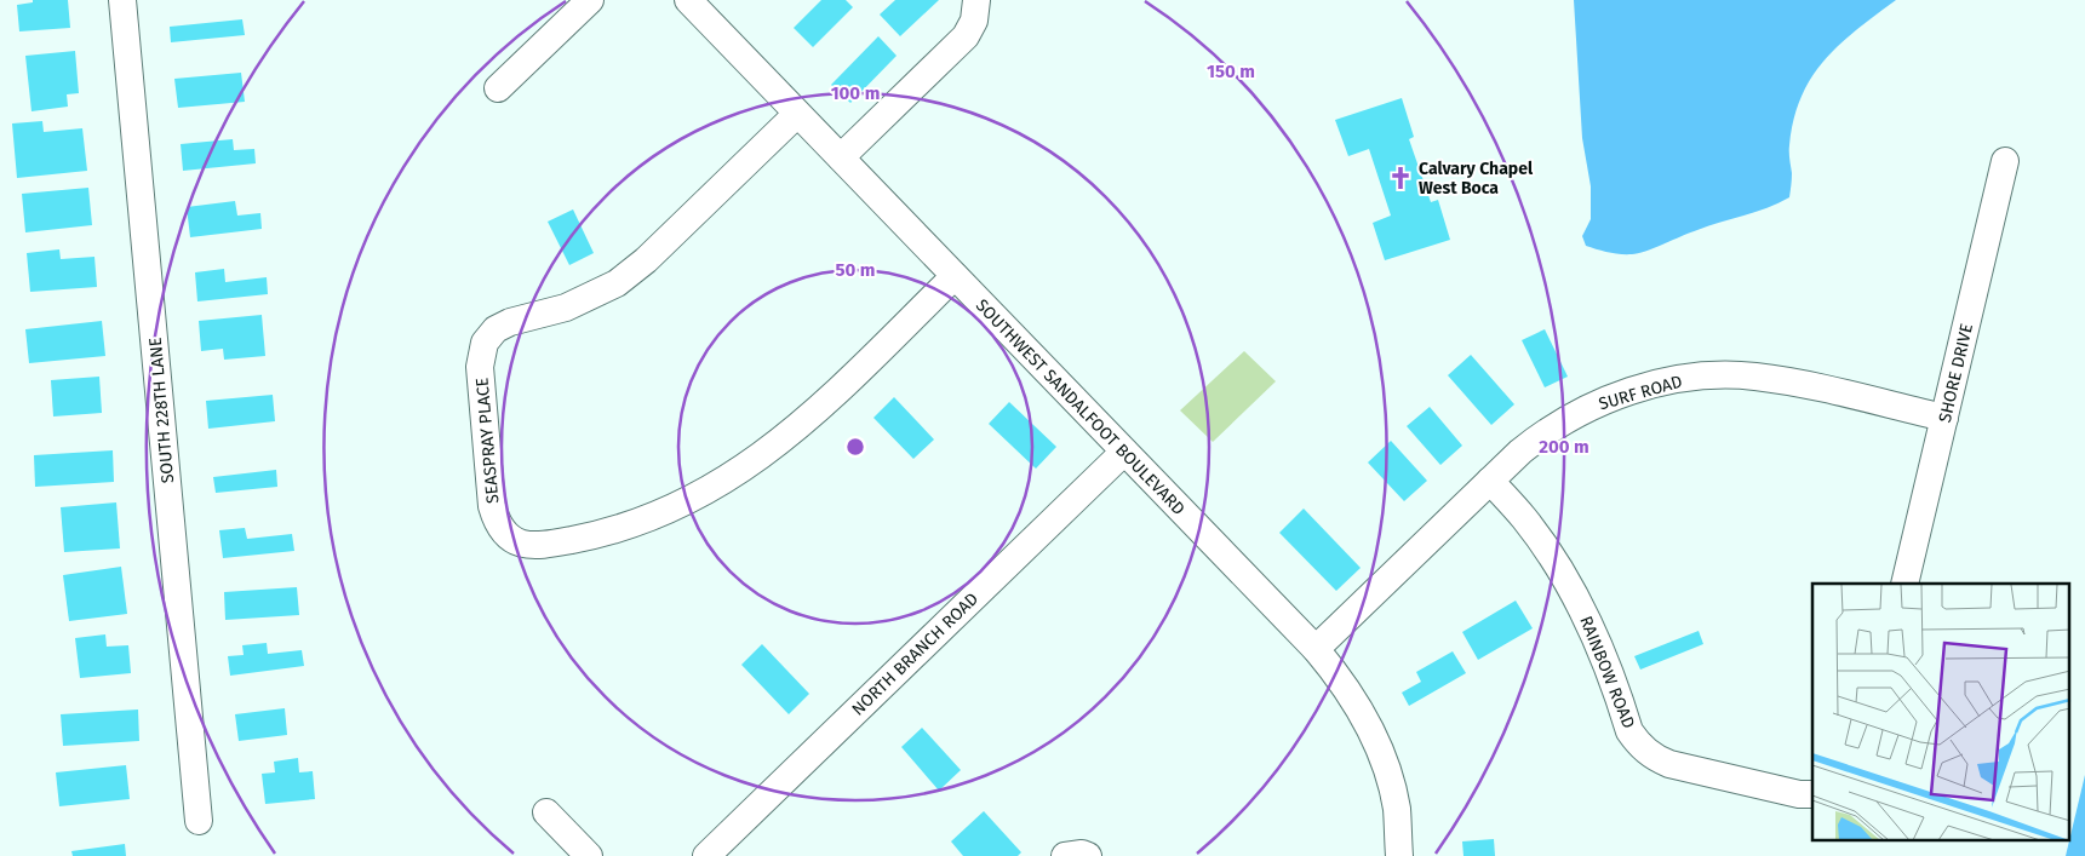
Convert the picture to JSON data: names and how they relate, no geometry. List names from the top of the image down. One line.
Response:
{"streets":{"street":["SHORE DRIVE","SURF ROAD","SOUTHWEST SANDALFOOT BOULEVARD","SOUTH 228TH LANE","SEASPRAY PLACE","NORTH BRANCH ROAD","RAINBOW ROAD"]},"crossings":[["SHORE DRIVE","SURF ROAD"],["SURF ROAD","SOUTHWEST SANDALFOOT BOULEVARD"],["SURF ROAD","RAINBOW ROAD"],["SOUTHWEST SANDALFOOT BOULEVARD","SEASPRAY PLACE"],["SOUTHWEST SANDALFOOT BOULEVARD","NORTH BRANCH ROAD"]],"places":{"church":["Calvary Chapel West Boca"]},"rings":["150 m","100 m","50 m","200 m"]}
